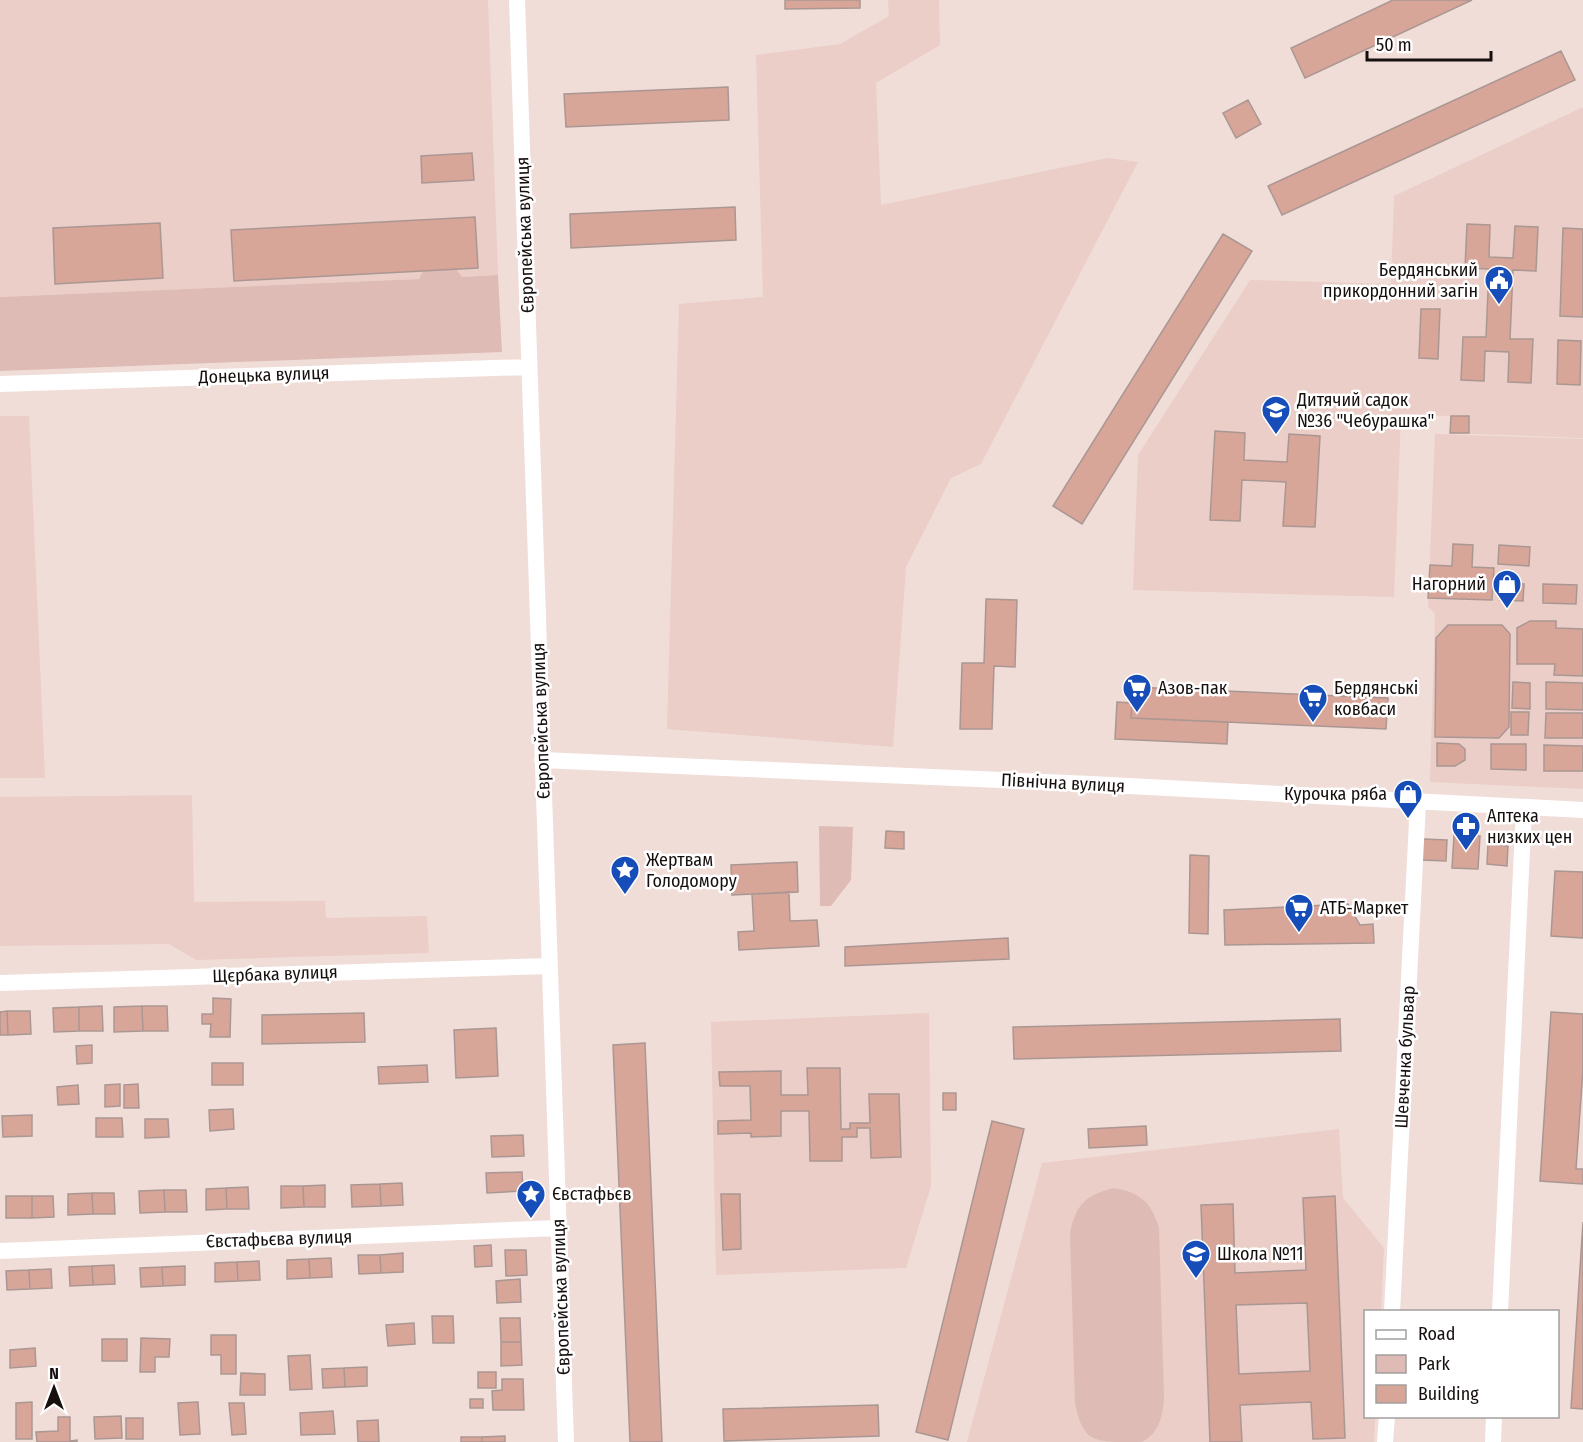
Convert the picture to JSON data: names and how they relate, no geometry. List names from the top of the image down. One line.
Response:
{"streets":{"street":["Європейська вулиця","Донецька вулиця","Північна вулиця","Щєрбака вулиця","Шевченка бульвар","Євстафьєва вулиця"]},"crossings":[["Європейська вулиця","Донецька вулиця"],["Європейська вулиця","Північна вулиця"],["Європейська вулиця","Щєрбака вулиця"],["Європейська вулиця","Євстафьєва вулиця"],["Північна вулиця","Шевченка бульвар"]],"places":{"public building":["Бердянський прикордонний загін"],"school or university":["Дитячий садок №36 \"Чебурашка\"","Школа №11"],"shop":["Нагорний","Курочка ряба"],"supermarket":["Азов-пак","Бердянські ковбаси","АТБ-Маркет"],"pharmacy":["Аптека низких цен"],"place":["Жертвам Голодомору","Євстафьєв"]},"legend":["Road","Park","Building"],"scale_bar":"50 m","north":"top"}
